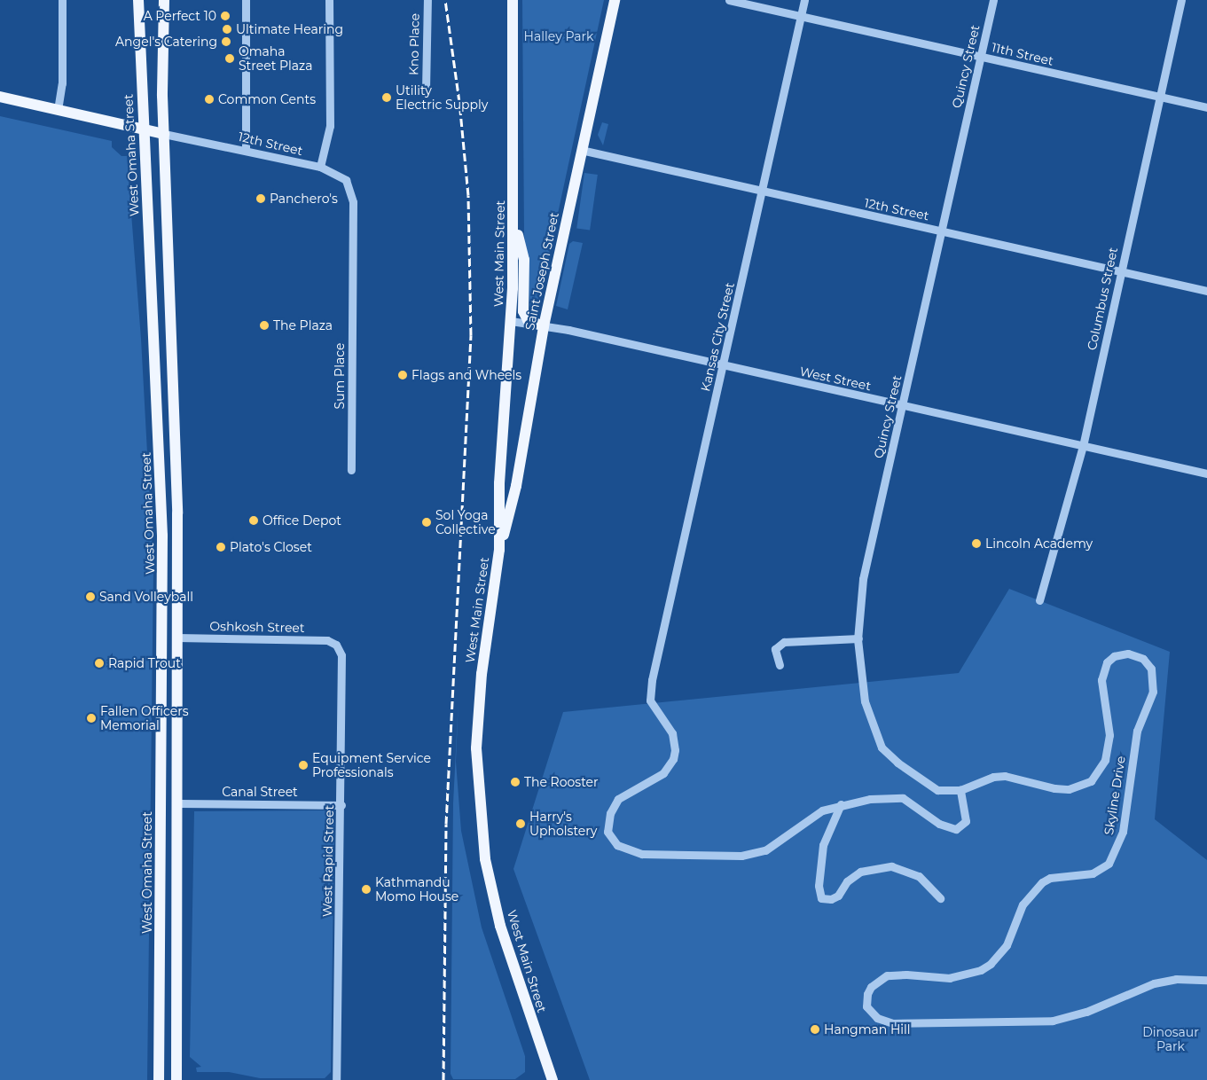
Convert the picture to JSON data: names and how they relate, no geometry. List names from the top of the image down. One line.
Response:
{"streets":{"main road":["West Omaha Street","West Main Street","Saint Joseph Street"],"street":["Kno Place","11th Street","Quincy Street","12th Street","Columbus Street","Kansas City Street","Sum Place","West Street","Oshkosh Street","Canal Street","Skyline Drive","West Rapid Street"]},"crossings":[["11th Street","Quincy Street"],["11th Street","Columbus Street"],["11th Street","Kansas City Street"],["Quincy Street","12th Street"],["Quincy Street","West Street"],["Quincy Street","Skyline Drive"],["12th Street","Saint Joseph Street"],["12th Street","Columbus Street"],["12th Street","Kansas City Street"],["12th Street","Sum Place"],["West Main Street","Saint Joseph Street"],["West Main Street","West Street"],["Saint Joseph Street","West Street"],["Columbus Street","West Street"],["Kansas City Street","West Street"],["Oshkosh Street","West Rapid Street"],["Canal Street","West Rapid Street"]],"parks":["Halley Park","Dinosaur Park"],"places":["A Perfect 10","Ultimate Hearing","Angel's Catering","Omaha Street Plaza","Utility Electric Supply","Common Cents","Panchero's","The Plaza","Flags and Wheels","Office Depot","Sol Yoga Collective","Lincoln Academy","Plato's Closet","Sand Volleyball","Rapid Trout","Fallen Officers Memorial","Equipment Service Professionals","The Rooster","Harry's Upholstery","Kathmandu Momo House","Hangman Hill"]}
